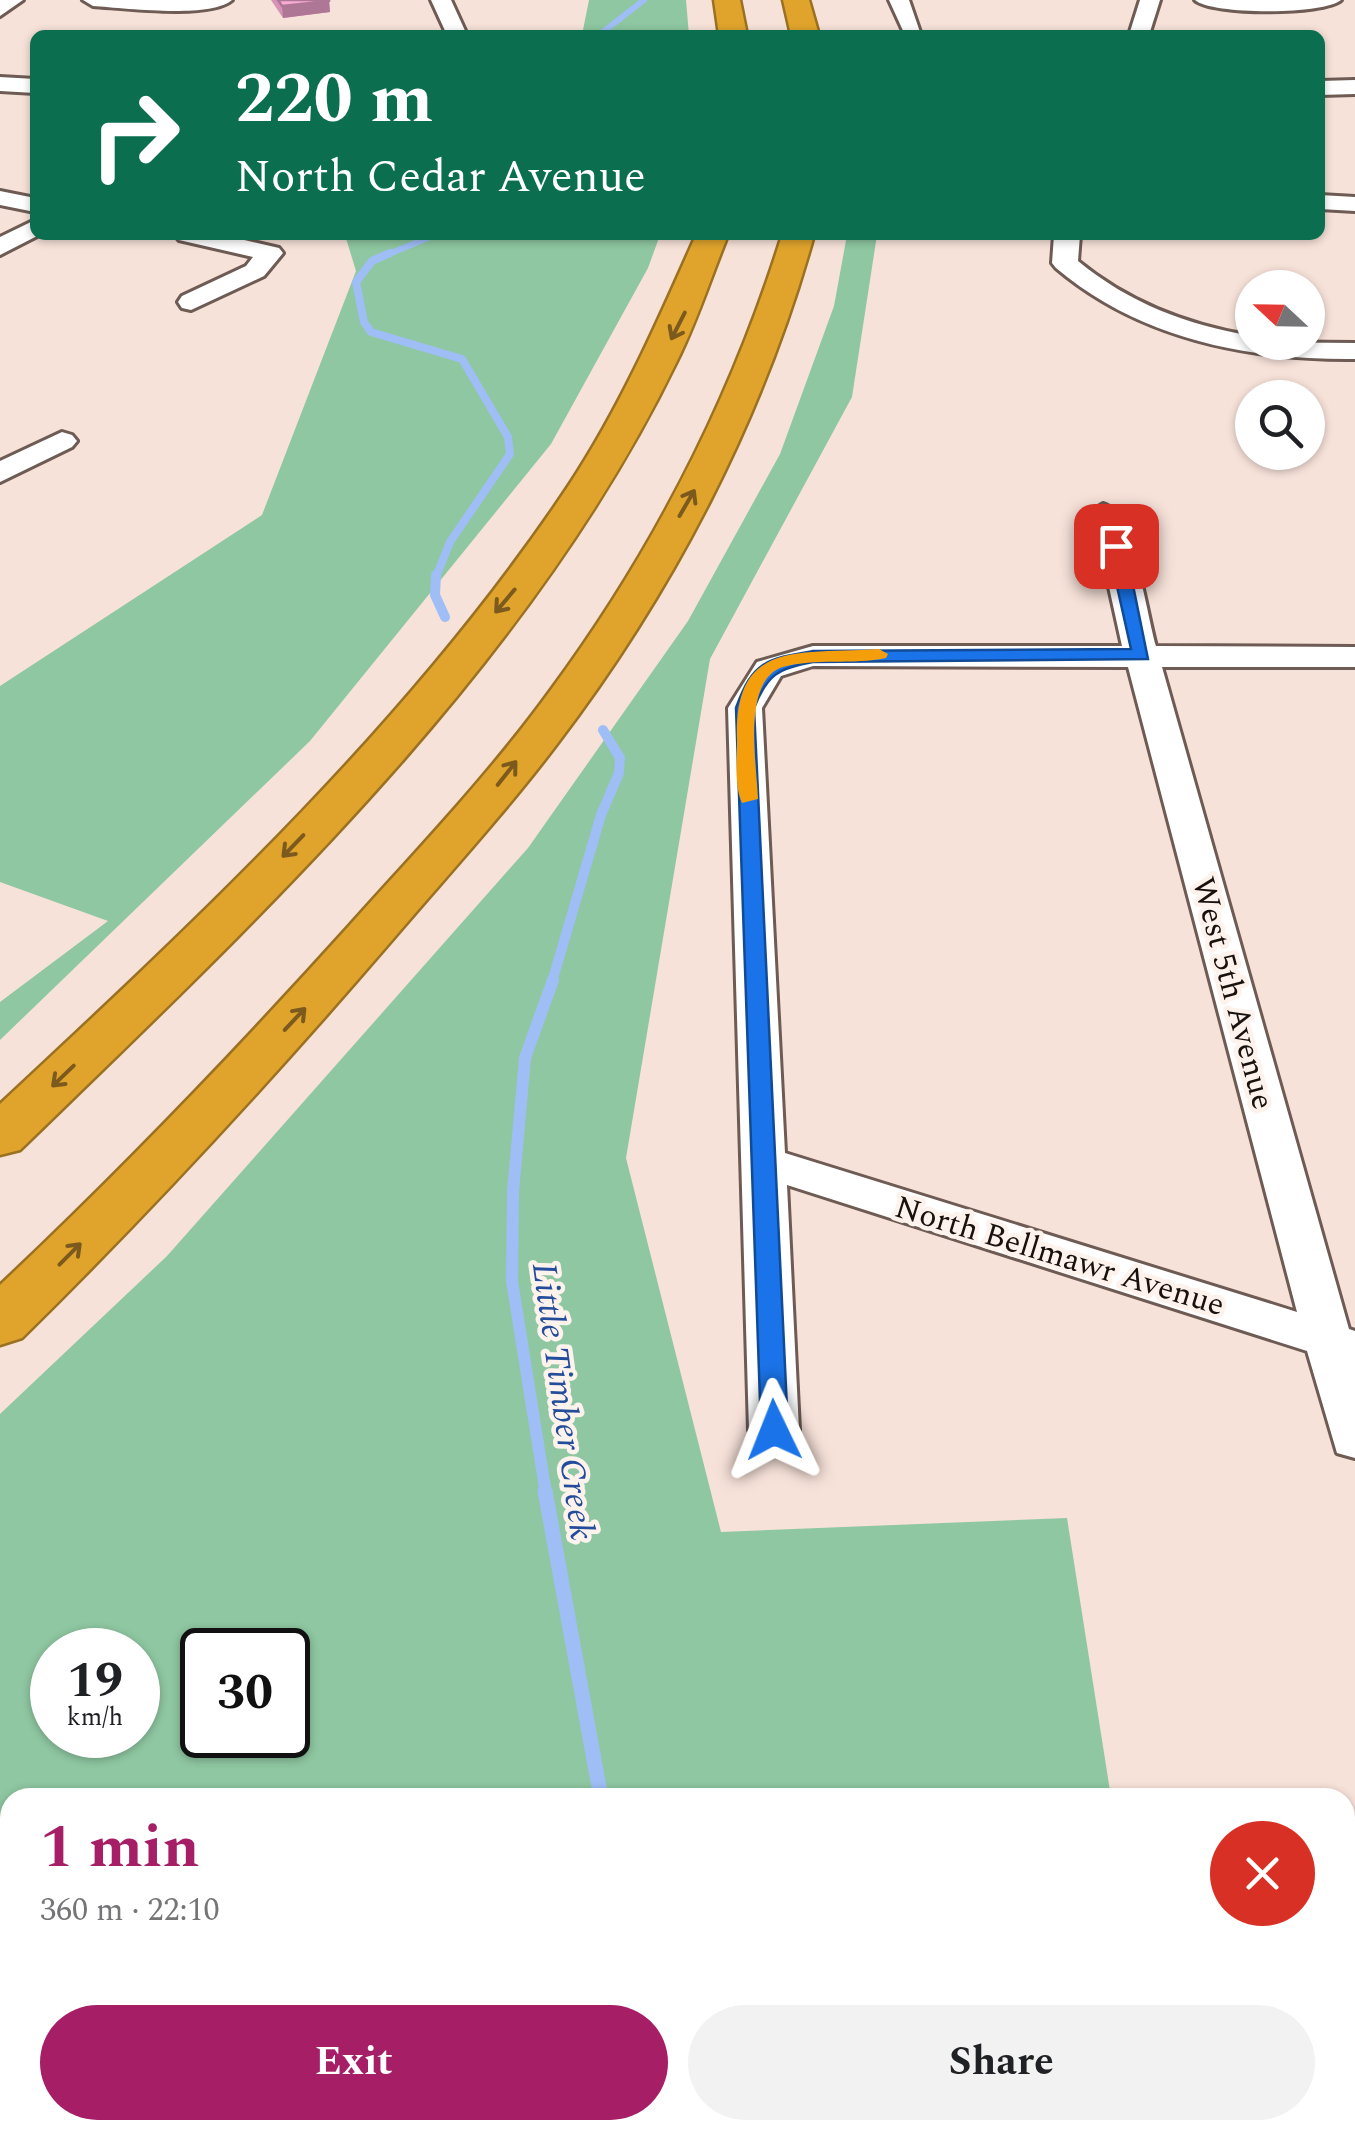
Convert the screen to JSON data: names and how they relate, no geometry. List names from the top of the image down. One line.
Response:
{"streets":{"street":["West 5th Avenue","North Bellmawr Avenue"]},"crossings":[["West 5th Avenue","North Bellmawr Avenue"]],"water":["Little Timber Creek"],"north":"left","page":{"turn":["220 m","North Cedar Avenue"],"speed":"19 km/h","limit":"30","heading":["1 min","360 m · 22:10"],"buttons":["Exit","Share"]}}
